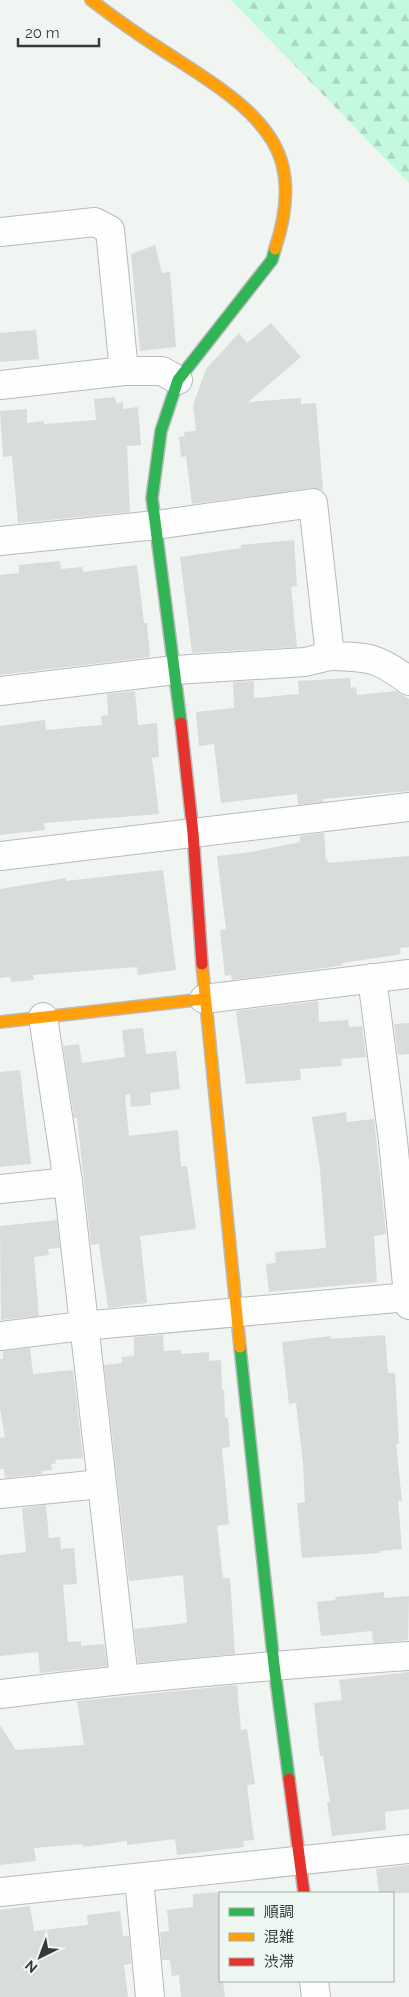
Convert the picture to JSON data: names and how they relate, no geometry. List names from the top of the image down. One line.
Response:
{"legend":["順調","混雑","渋滞"],"scale_bar":"20 m","north":"bottom left"}
